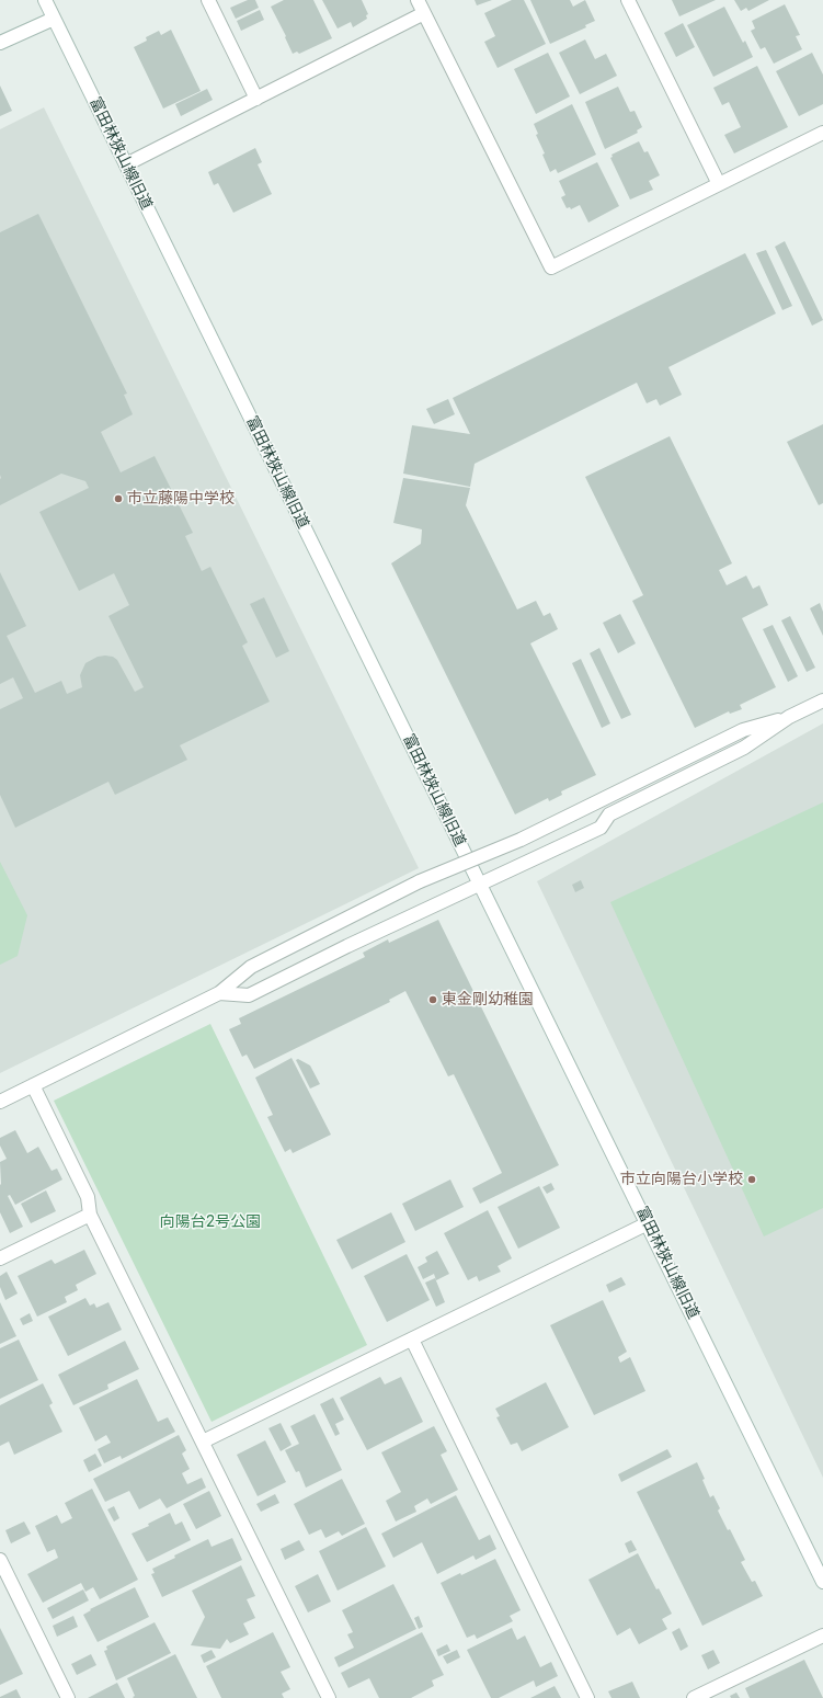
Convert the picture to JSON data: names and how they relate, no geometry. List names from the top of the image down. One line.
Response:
{"streets":{"street":["富田林狭山線旧道"]},"parks":["向陽台2号公園"],"places":["市立藤陽中学校","東金剛幼稚園","市立向陽台小学校"]}
